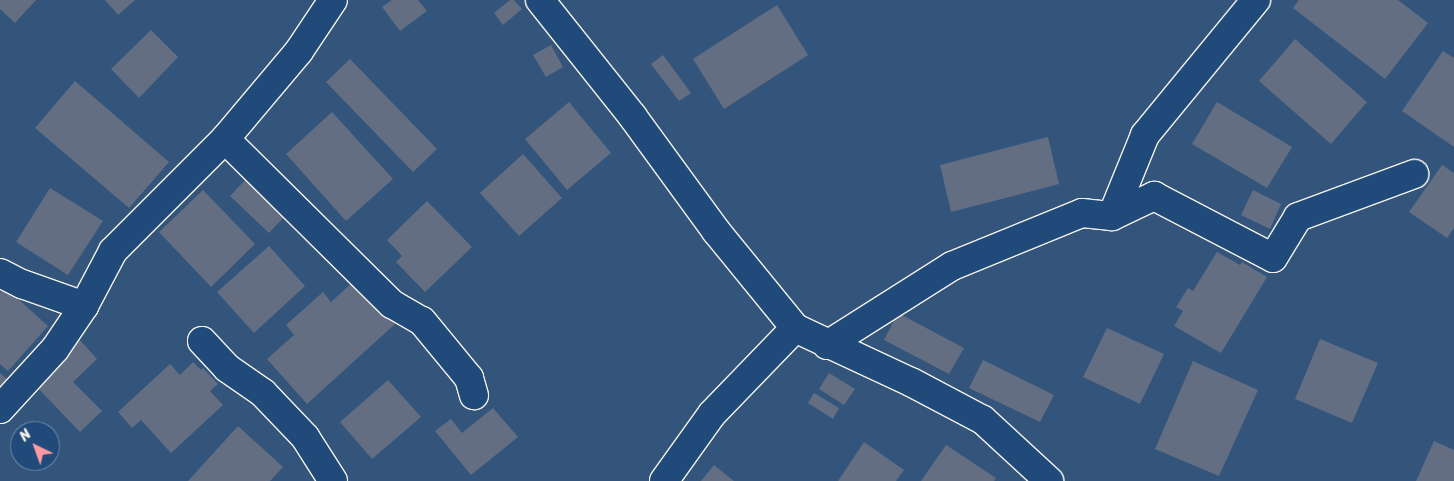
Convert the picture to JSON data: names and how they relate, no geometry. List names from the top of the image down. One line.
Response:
{"north":"top left"}
